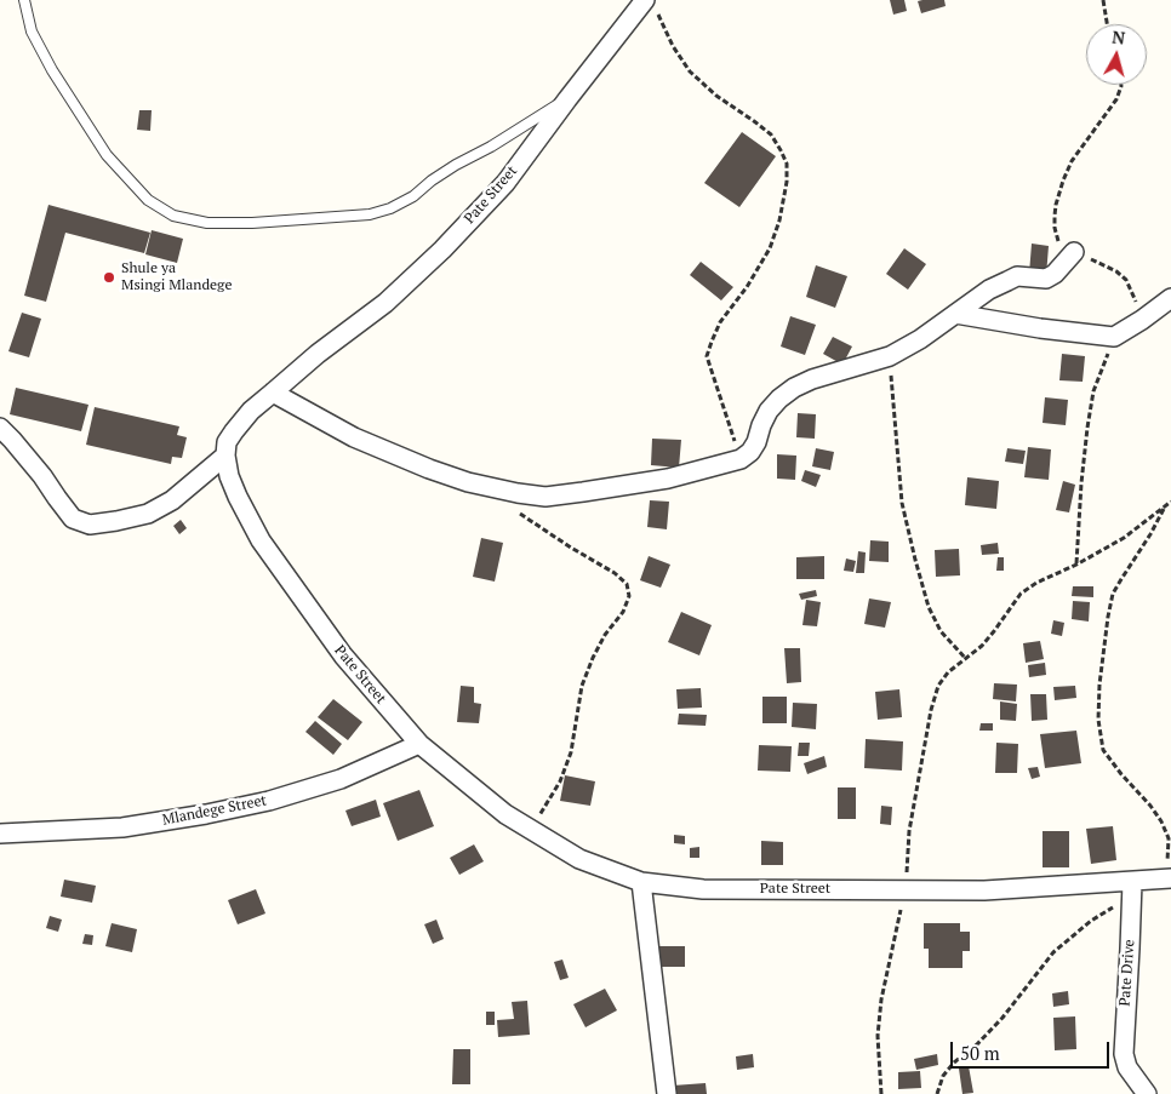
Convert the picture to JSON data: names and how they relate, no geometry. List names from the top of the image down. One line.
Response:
{"streets":{"street":["Pate Street","Mlandege Street","Pate Drive"]},"crossings":[["Pate Street","Mlandege Street"],["Pate Street","Pate Drive"]],"places":["Shule ya Msingi Mlandege"],"scale_bar":"50 m","north":"top"}
